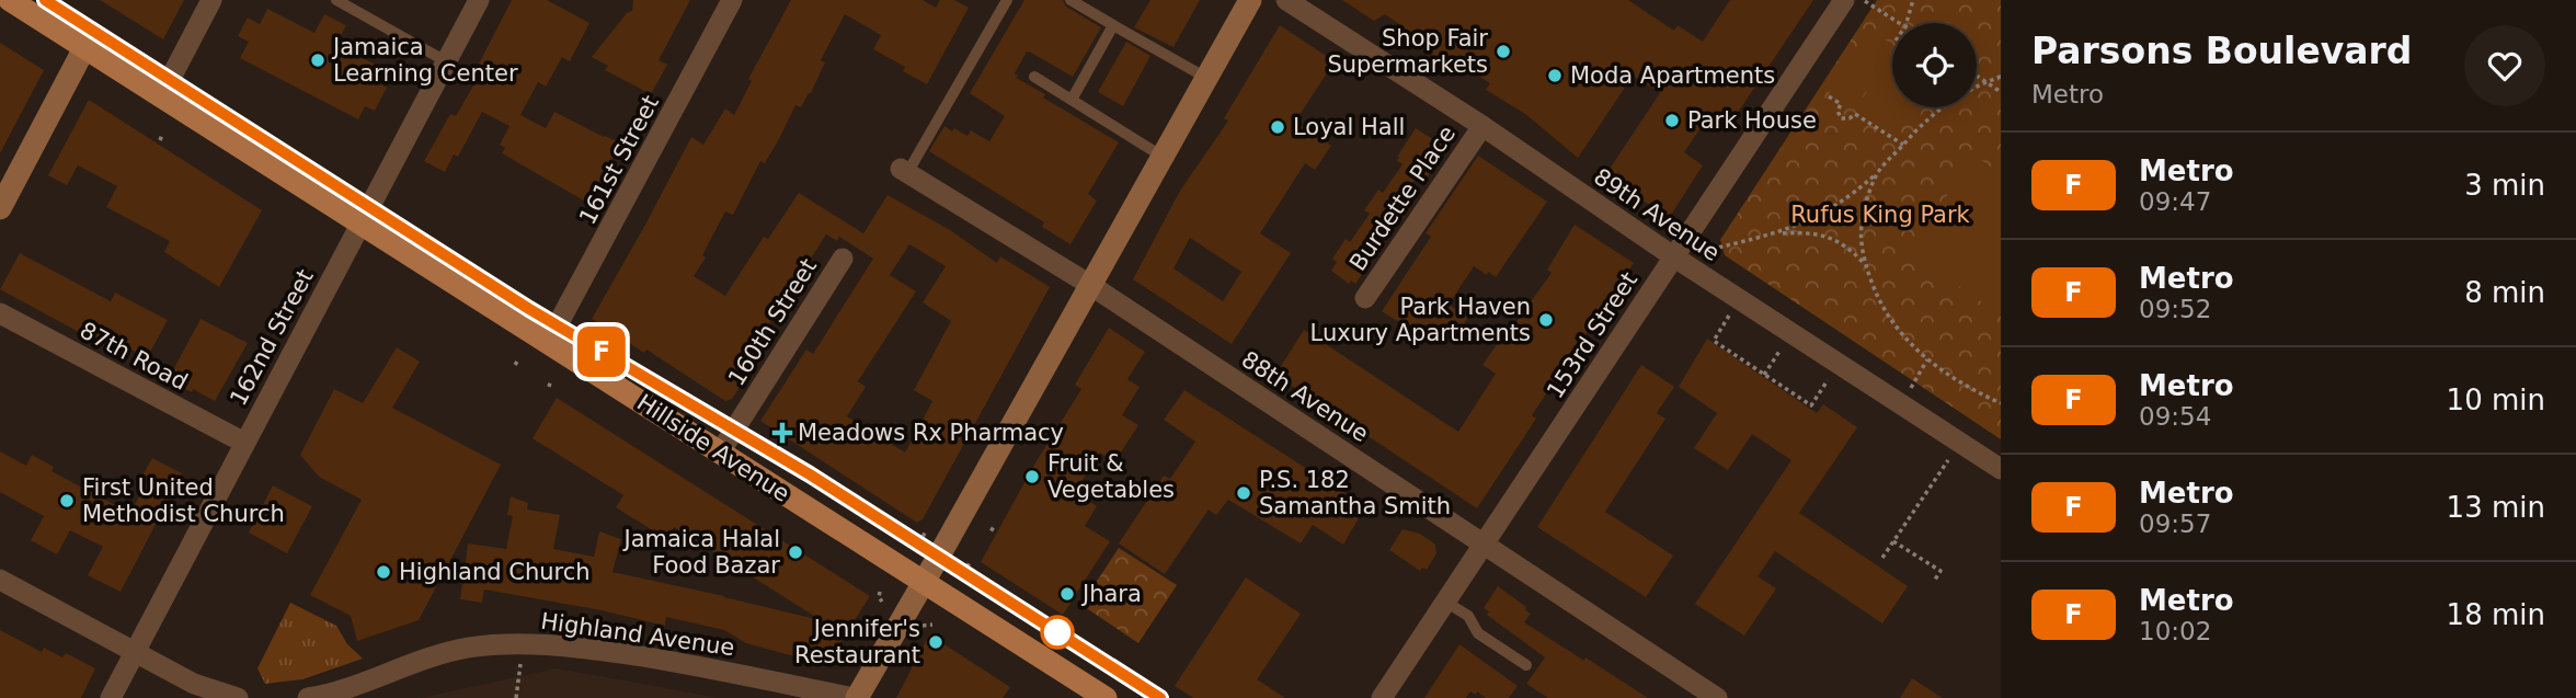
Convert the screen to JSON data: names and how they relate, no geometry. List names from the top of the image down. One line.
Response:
{"streets":{"main road":["Hillside Avenue"],"street":["161st Street","Burdette Place","89th Avenue","160th Street","153rd Street","162nd Street","87th Road","88th Avenue","Highland Avenue"]},"crossings":[["161st Street","Hillside Avenue"],["Burdette Place","89th Avenue"],["89th Avenue","153rd Street"],["160th Street","Hillside Avenue"],["153rd Street","88th Avenue"],["162nd Street","87th Road"],["162nd Street","Hillside Avenue"]],"parks":["Rufus King Park"],"places":{"other":["Shop Fair Supermarkets","Jamaica Learning Center","Moda Apartments","Park House","Loyal Hall","Park Haven Luxury Apartments","Fruit & Vegetables","P.S. 182 Samantha Smith","First United Methodist Church","Jamaica Halal Food Bazar","Highland Church","Jhara","Jennifer's Restaurant"],"health":["Meadows Rx Pharmacy"]},"lines":["metro line F"],"page":{"on_map":"F","heading":["Parsons Boulevard","Metro"],"list":[{"mark":"F","name":"Metro","note":"09:47","value":"3 min"},{"mark":"F","name":"Metro","note":"09:52","value":"8 min"},{"mark":"F","name":"Metro","note":"09:54","value":"10 min"},{"mark":"F","name":"Metro","note":"09:57","value":"13 min"},{"mark":"F","name":"Metro","note":"10:02","value":"18 min"}]}}
